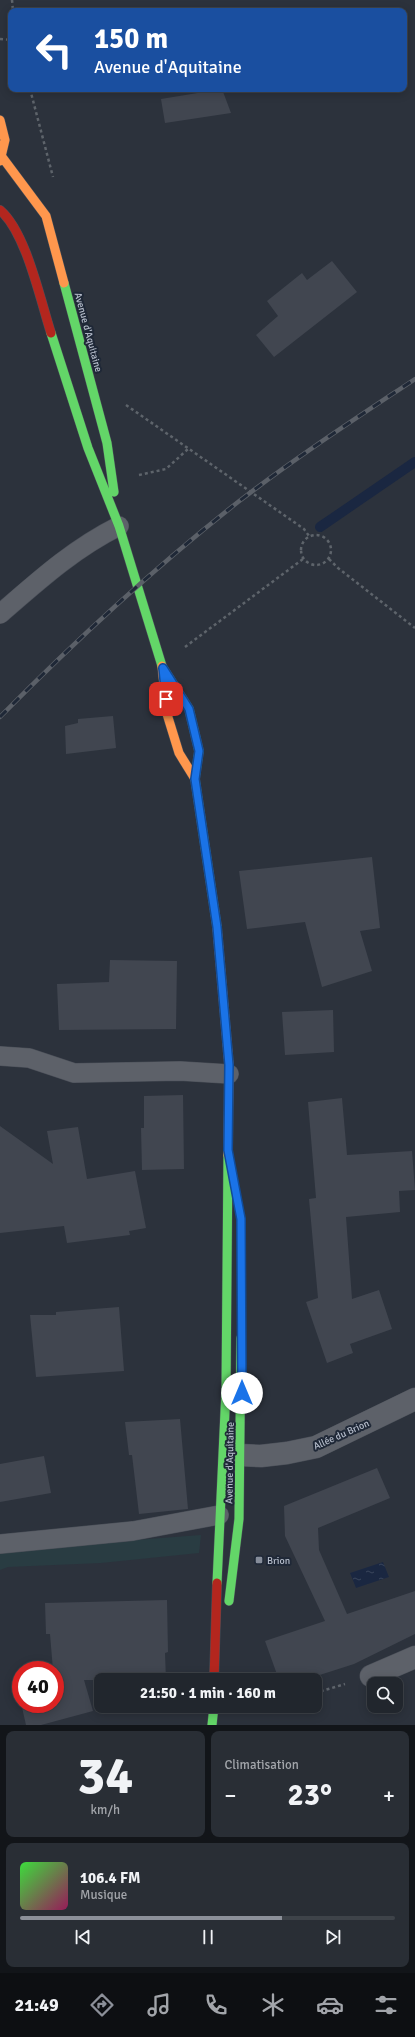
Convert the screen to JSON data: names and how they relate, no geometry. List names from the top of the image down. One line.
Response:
{"streets":{"street":["Avenue d'Aquitaine","Allée du Brion"]},"crossings":[["Avenue d'Aquitaine","Allée du Brion"]],"places":{"transit":["Brion"]},"page":{"turn":["150 m","Avenue d'Aquitaine"],"limit":"40","trip":"21:50 · 1 min · 160 m","tile":[["34","km/h"],"Climatisation"],"heat":["−","23°","+"],"song":["106.4 FM","Musique"],"tabs":"21:49"}}
